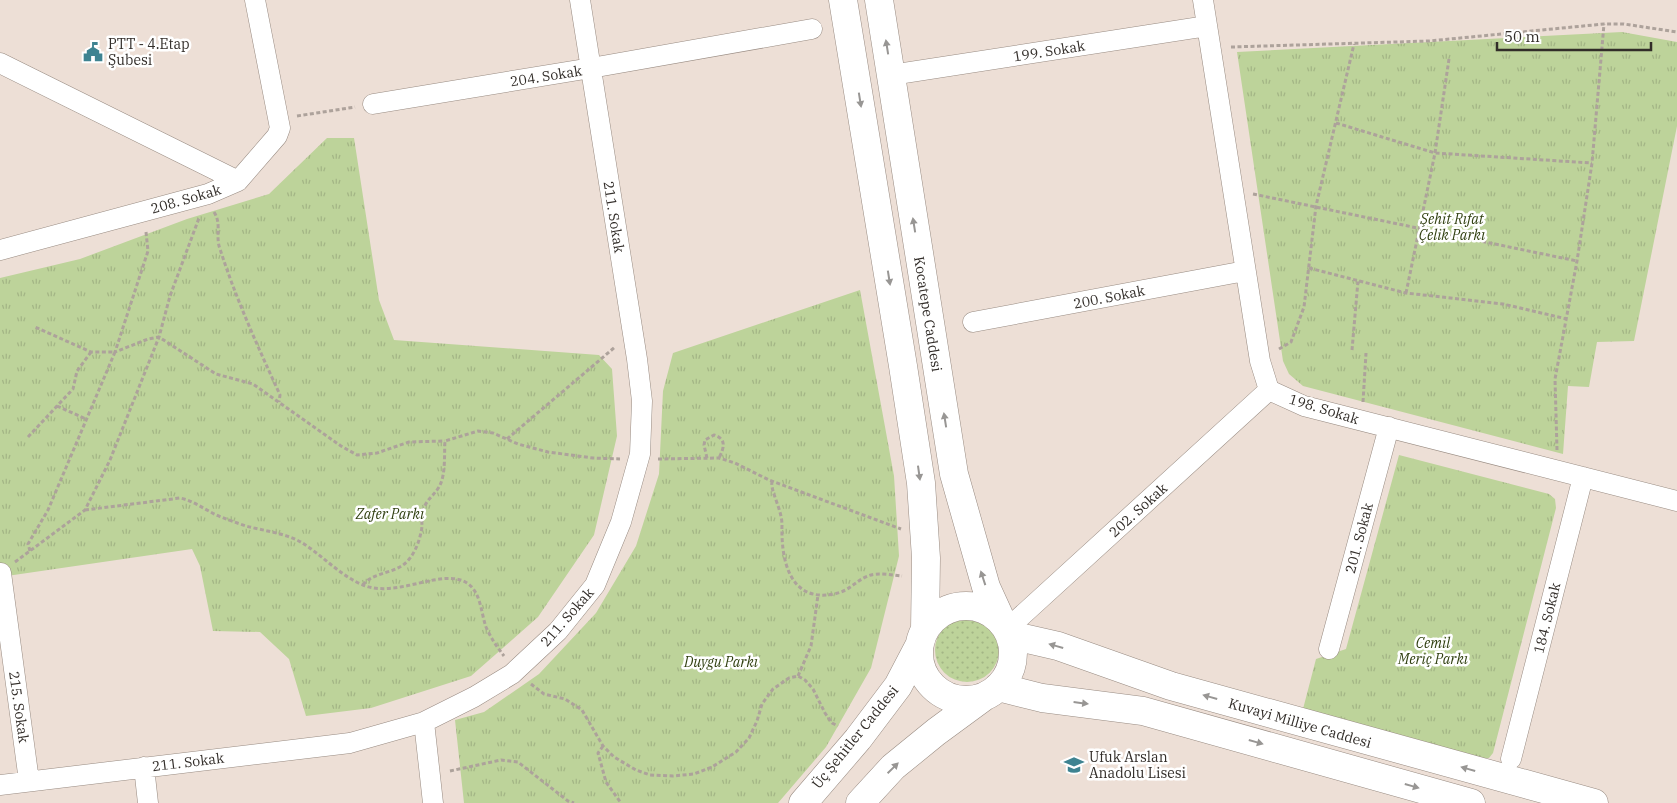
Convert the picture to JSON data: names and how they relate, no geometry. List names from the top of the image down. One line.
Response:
{"streets":{"main road":["Kocatepe Caddesi","Kuvayi Milliye Caddesi","Üç Şehitler Caddesi"],"street":["199. Sokak","204. Sokak","208. Sokak","211. Sokak","200. Sokak","198. Sokak","202. Sokak","201. Sokak","184. Sokak","215. Sokak"]},"crossings":[["199. Sokak","Kocatepe Caddesi"],["204. Sokak","211. Sokak"],["211. Sokak","215. Sokak"],["Kocatepe Caddesi","202. Sokak"],["Kocatepe Caddesi","Kuvayi Milliye Caddesi"],["Kocatepe Caddesi","Üç Şehitler Caddesi"],["198. Sokak","202. Sokak"],["198. Sokak","201. Sokak"],["198. Sokak","184. Sokak"],["202. Sokak","Kuvayi Milliye Caddesi"],["202. Sokak","Üç Şehitler Caddesi"],["184. Sokak","Kuvayi Milliye Caddesi"],["Kuvayi Milliye Caddesi","Üç Şehitler Caddesi"]],"parks":["Şehit Rıfat Çelik Parkı","Zafer Parkı","Cemil Meriç Parkı","Duygu Parkı"],"places":{"public building":["PTT - 4.Etap Şubesi"],"school or university":["Ufuk Arslan Anadolu Lisesi"]},"scale_bar":"50 m"}
